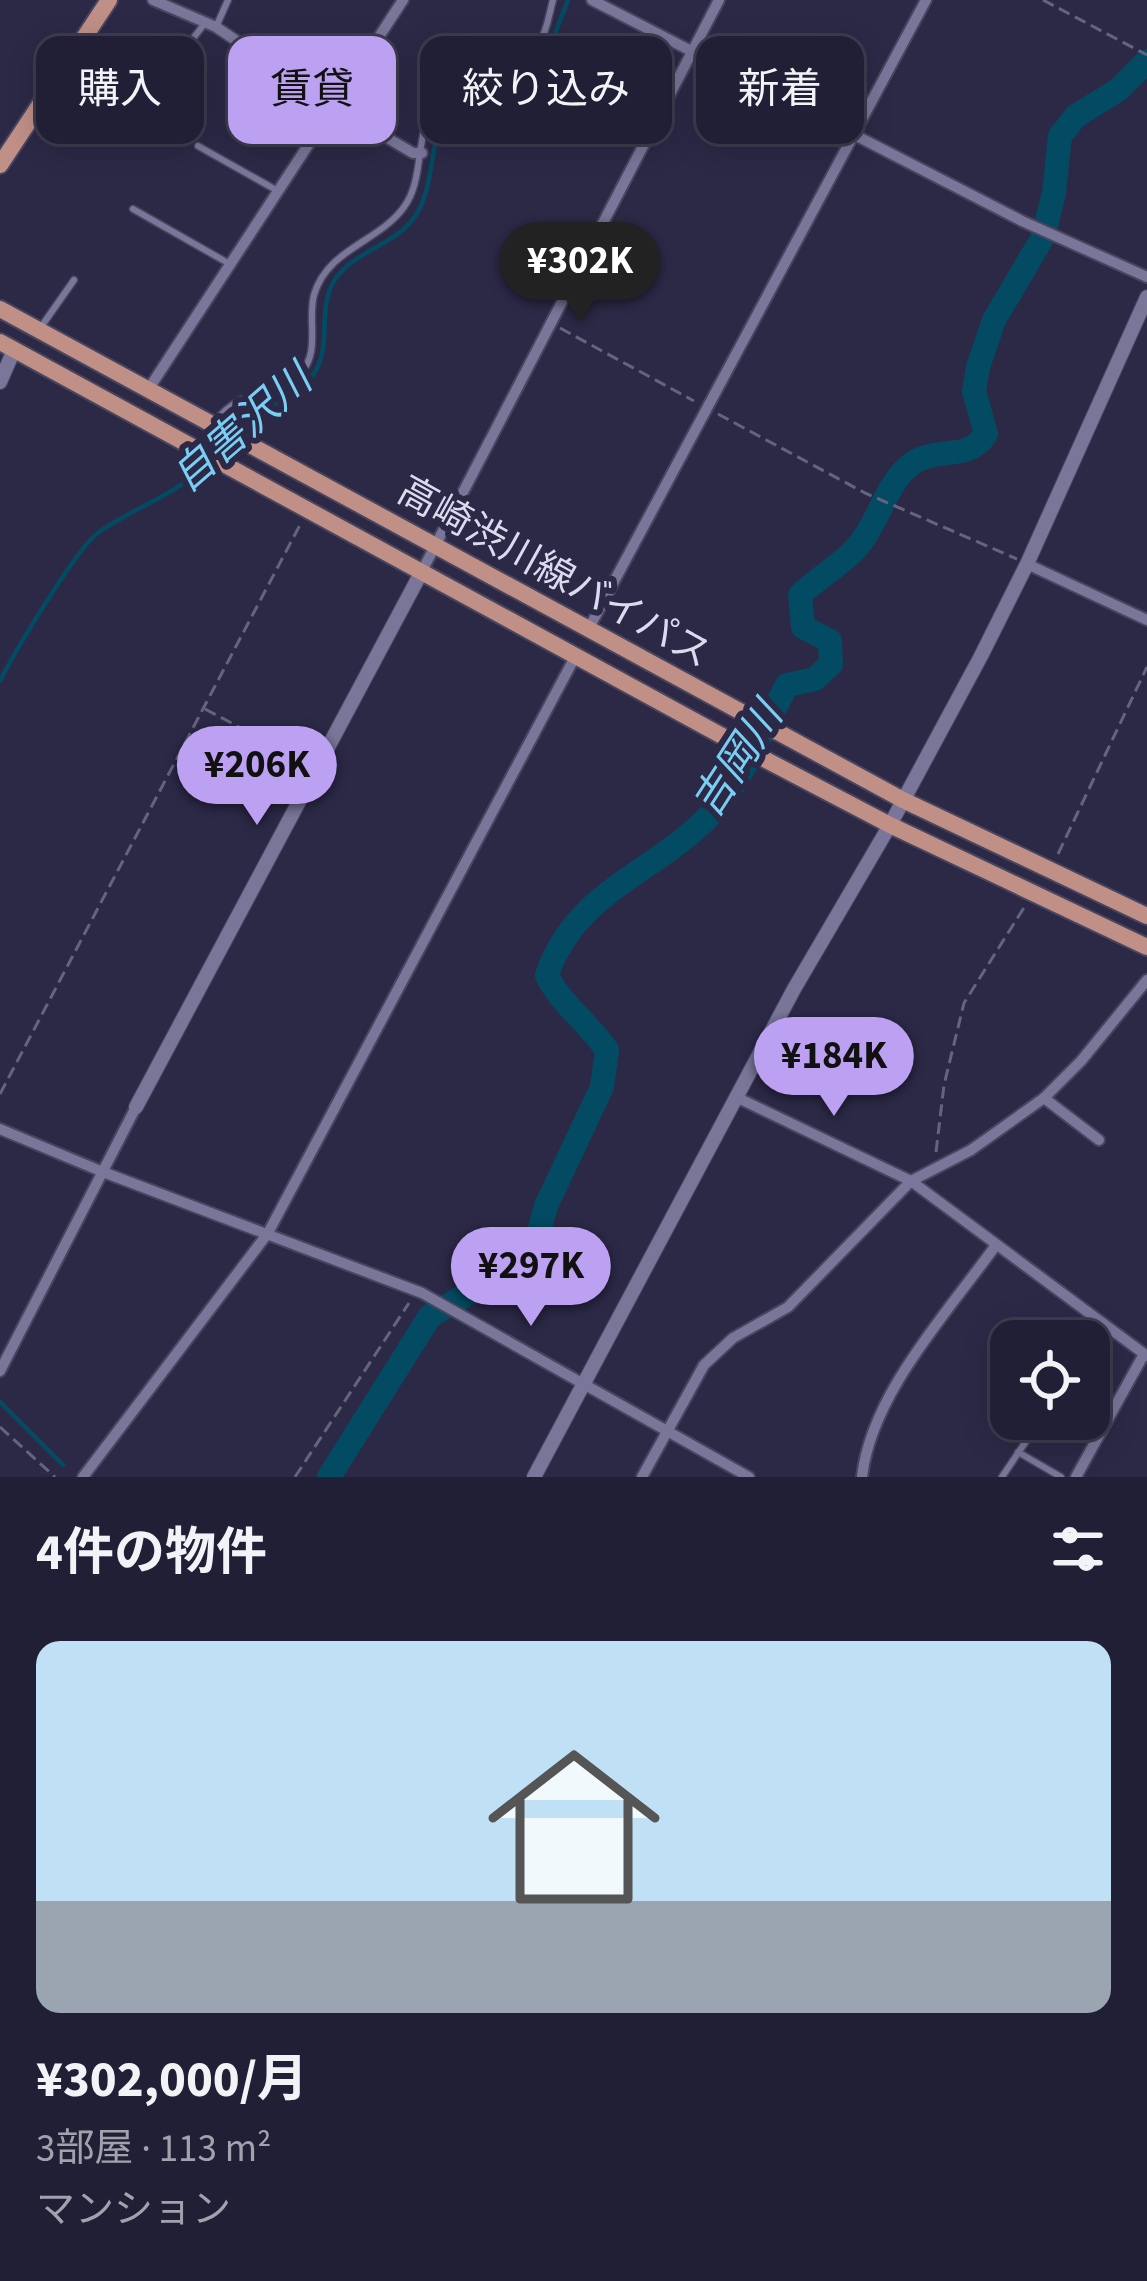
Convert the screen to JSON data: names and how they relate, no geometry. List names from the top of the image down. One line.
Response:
{"streets":{"main road":["高崎渋川線バイパス"]},"water":["自害沢川","吉岡川"],"page":{"chip":["購入","賃貸","絞り込み","新着"],"price":["¥302K","¥206K","¥184K","¥297K"],"heading":"4件の物件","list":[{"name":"¥302,000/月","note":"3部屋 · 113 m² · マンション"}]}}
